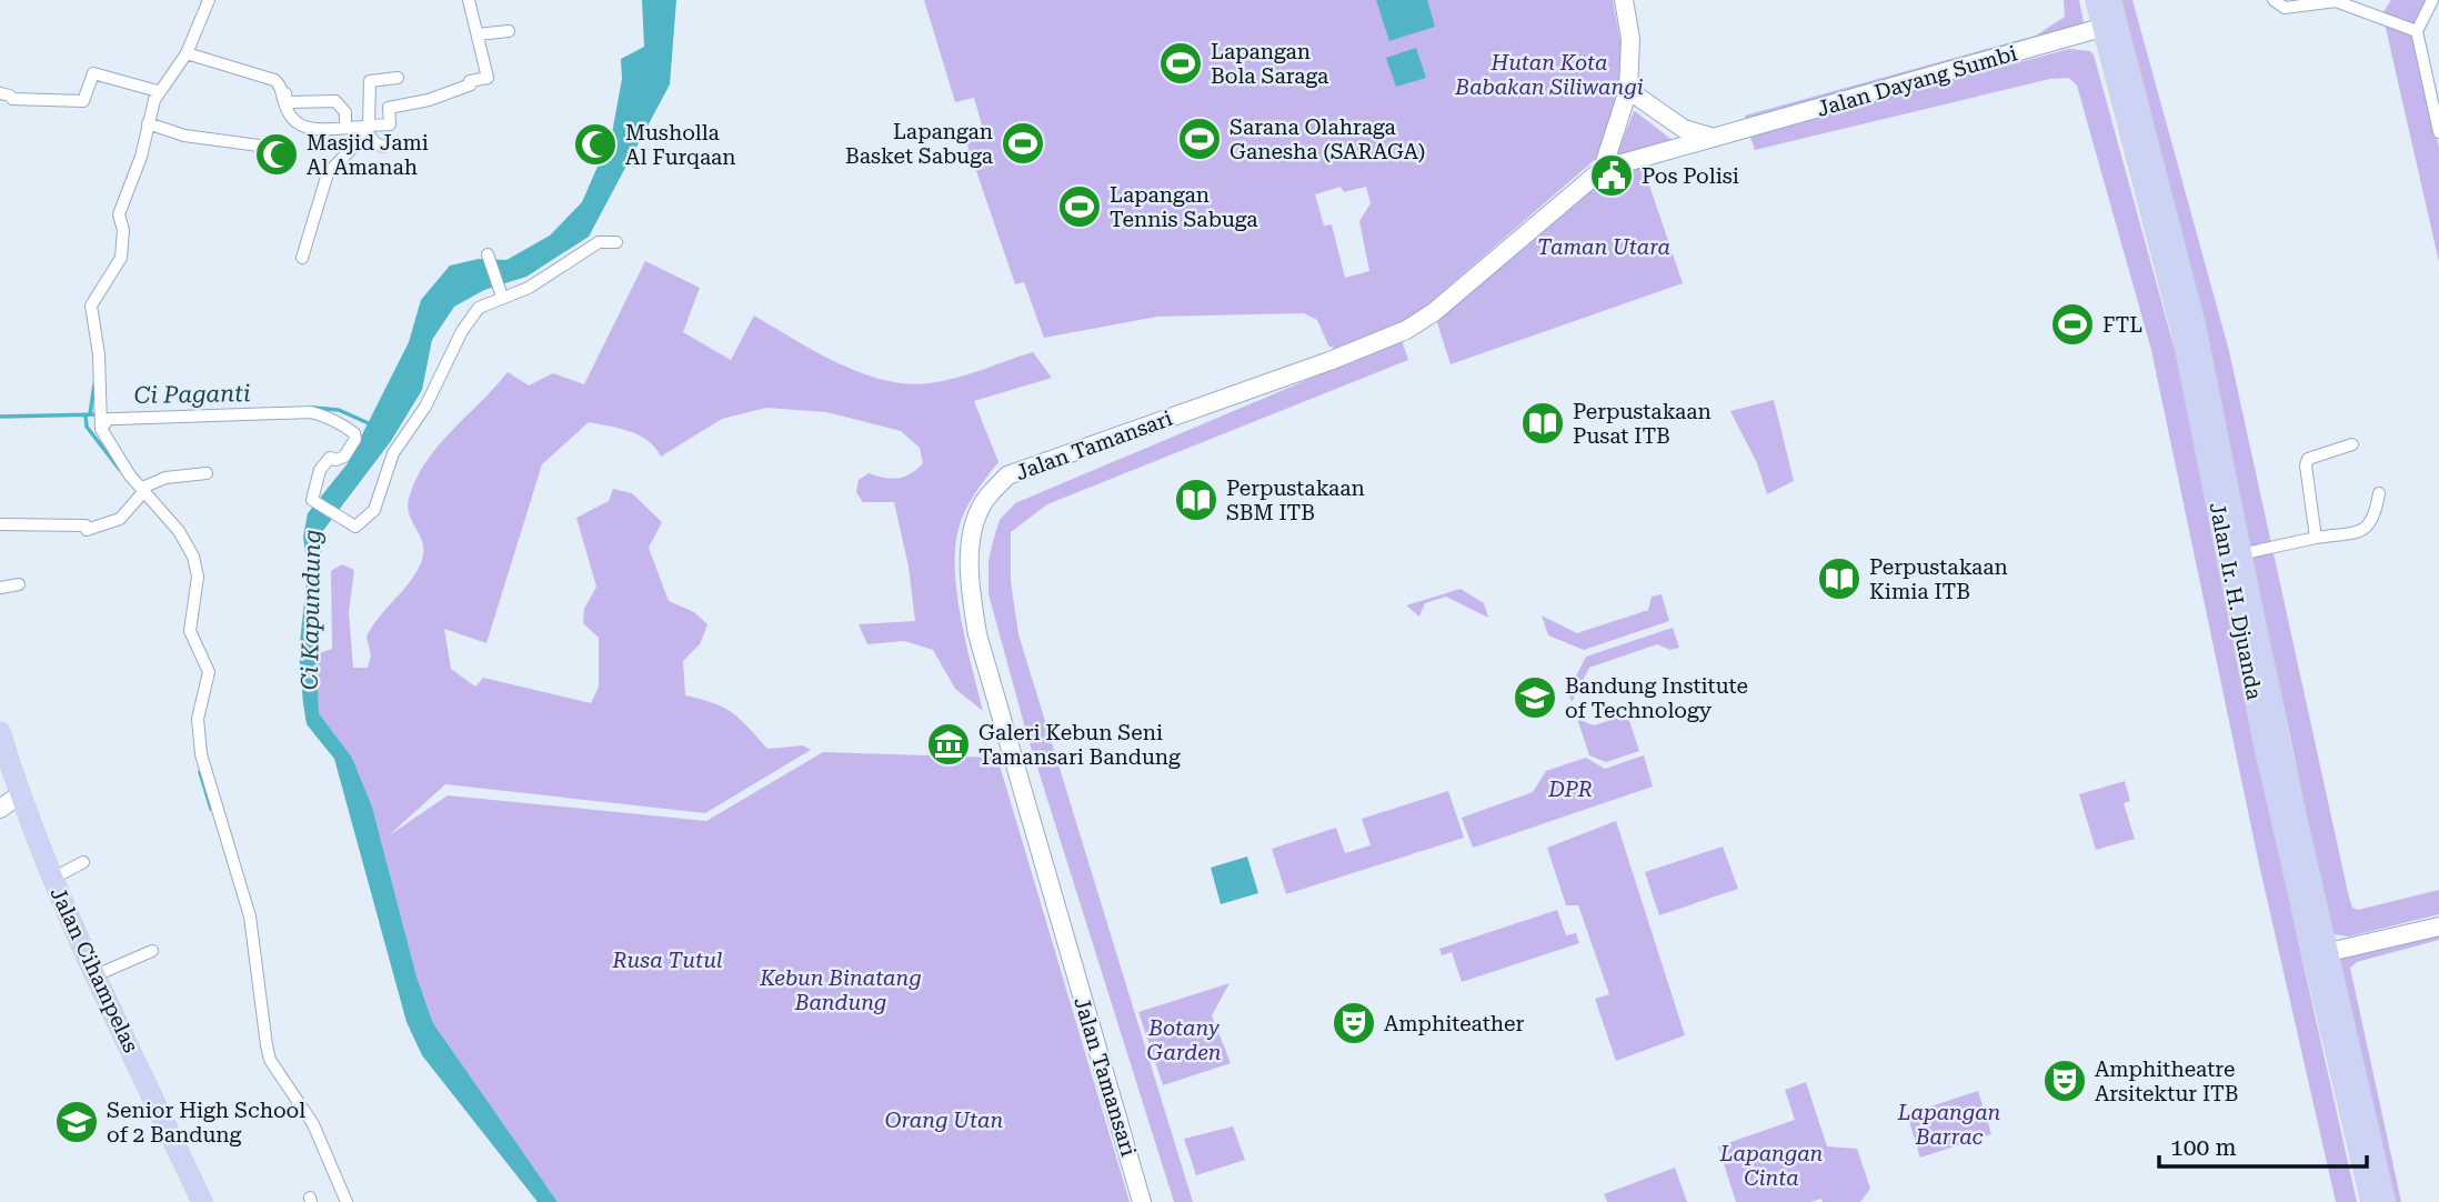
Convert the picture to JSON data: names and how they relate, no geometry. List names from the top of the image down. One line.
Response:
{"streets":{"main road":["Jalan Dayang Sumbi","Jalan Tamansari","Jalan Ir. H. Djuanda","Jalan Cihampelas"]},"crossings":[["Jalan Dayang Sumbi","Jalan Tamansari"],["Jalan Dayang Sumbi","Jalan Ir. H. Djuanda"]],"water":["Ci Paganti","Ci Kapundung"],"parks":["Hutan Kota Babakan Siliwangi","Taman Utara","DPR","Rusa Tutul","Kebun Binatang Bandung","Botany Garden","Lapangan Barrac","Orang Utan","Lapangan Cinta"],"places":{"sports":["Lapangan Bola Saraga","Sarana Olahraga Ganesha (SARAGA)","Lapangan Basket Sabuga","Lapangan Tennis Sabuga","FTL"],"mosque":["Musholla Al Furqaan","Masjid Jami Al Amanah"],"public building":["Pos Polisi"],"library":["Perpustakaan Pusat ITB","Perpustakaan SBM ITB","Perpustakaan Kimia ITB"],"school or university":["Bandung Institute of Technology","Senior High School of 2 Bandung"],"museum":["Galeri Kebun Seni Tamansari Bandung"],"theatre":["Amphiteather","Amphitheatre Arsitektur ITB"]},"scale_bar":"100 m"}
